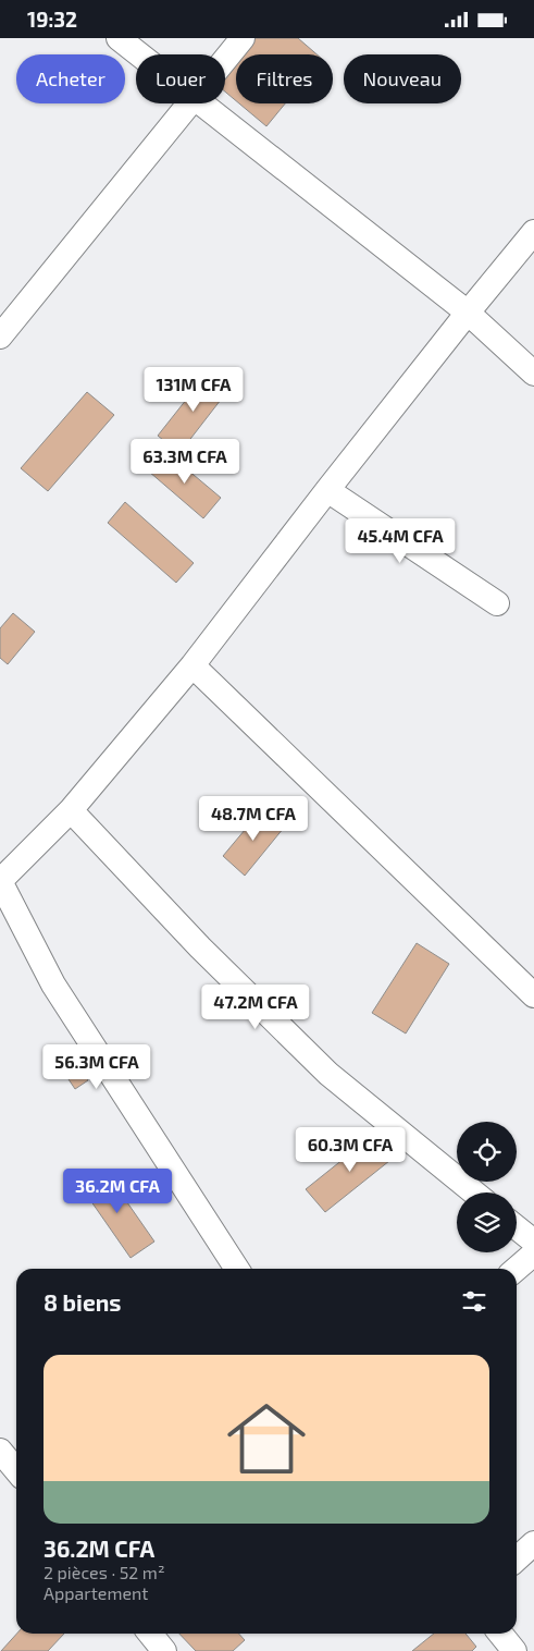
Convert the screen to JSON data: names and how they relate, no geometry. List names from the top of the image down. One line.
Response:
{"page":{"status":"19:32","chip":["Acheter","Louer","Filtres","Nouveau"],"price":["131M CFA","63.3M CFA","45.4M CFA","48.7M CFA","47.2M CFA","56.3M CFA","60.3M CFA","36.2M CFA"],"heading":"8 biens","list":[{"name":"36.2M CFA","note":"2 pièces · 52 m² · Appartement"}]}}
